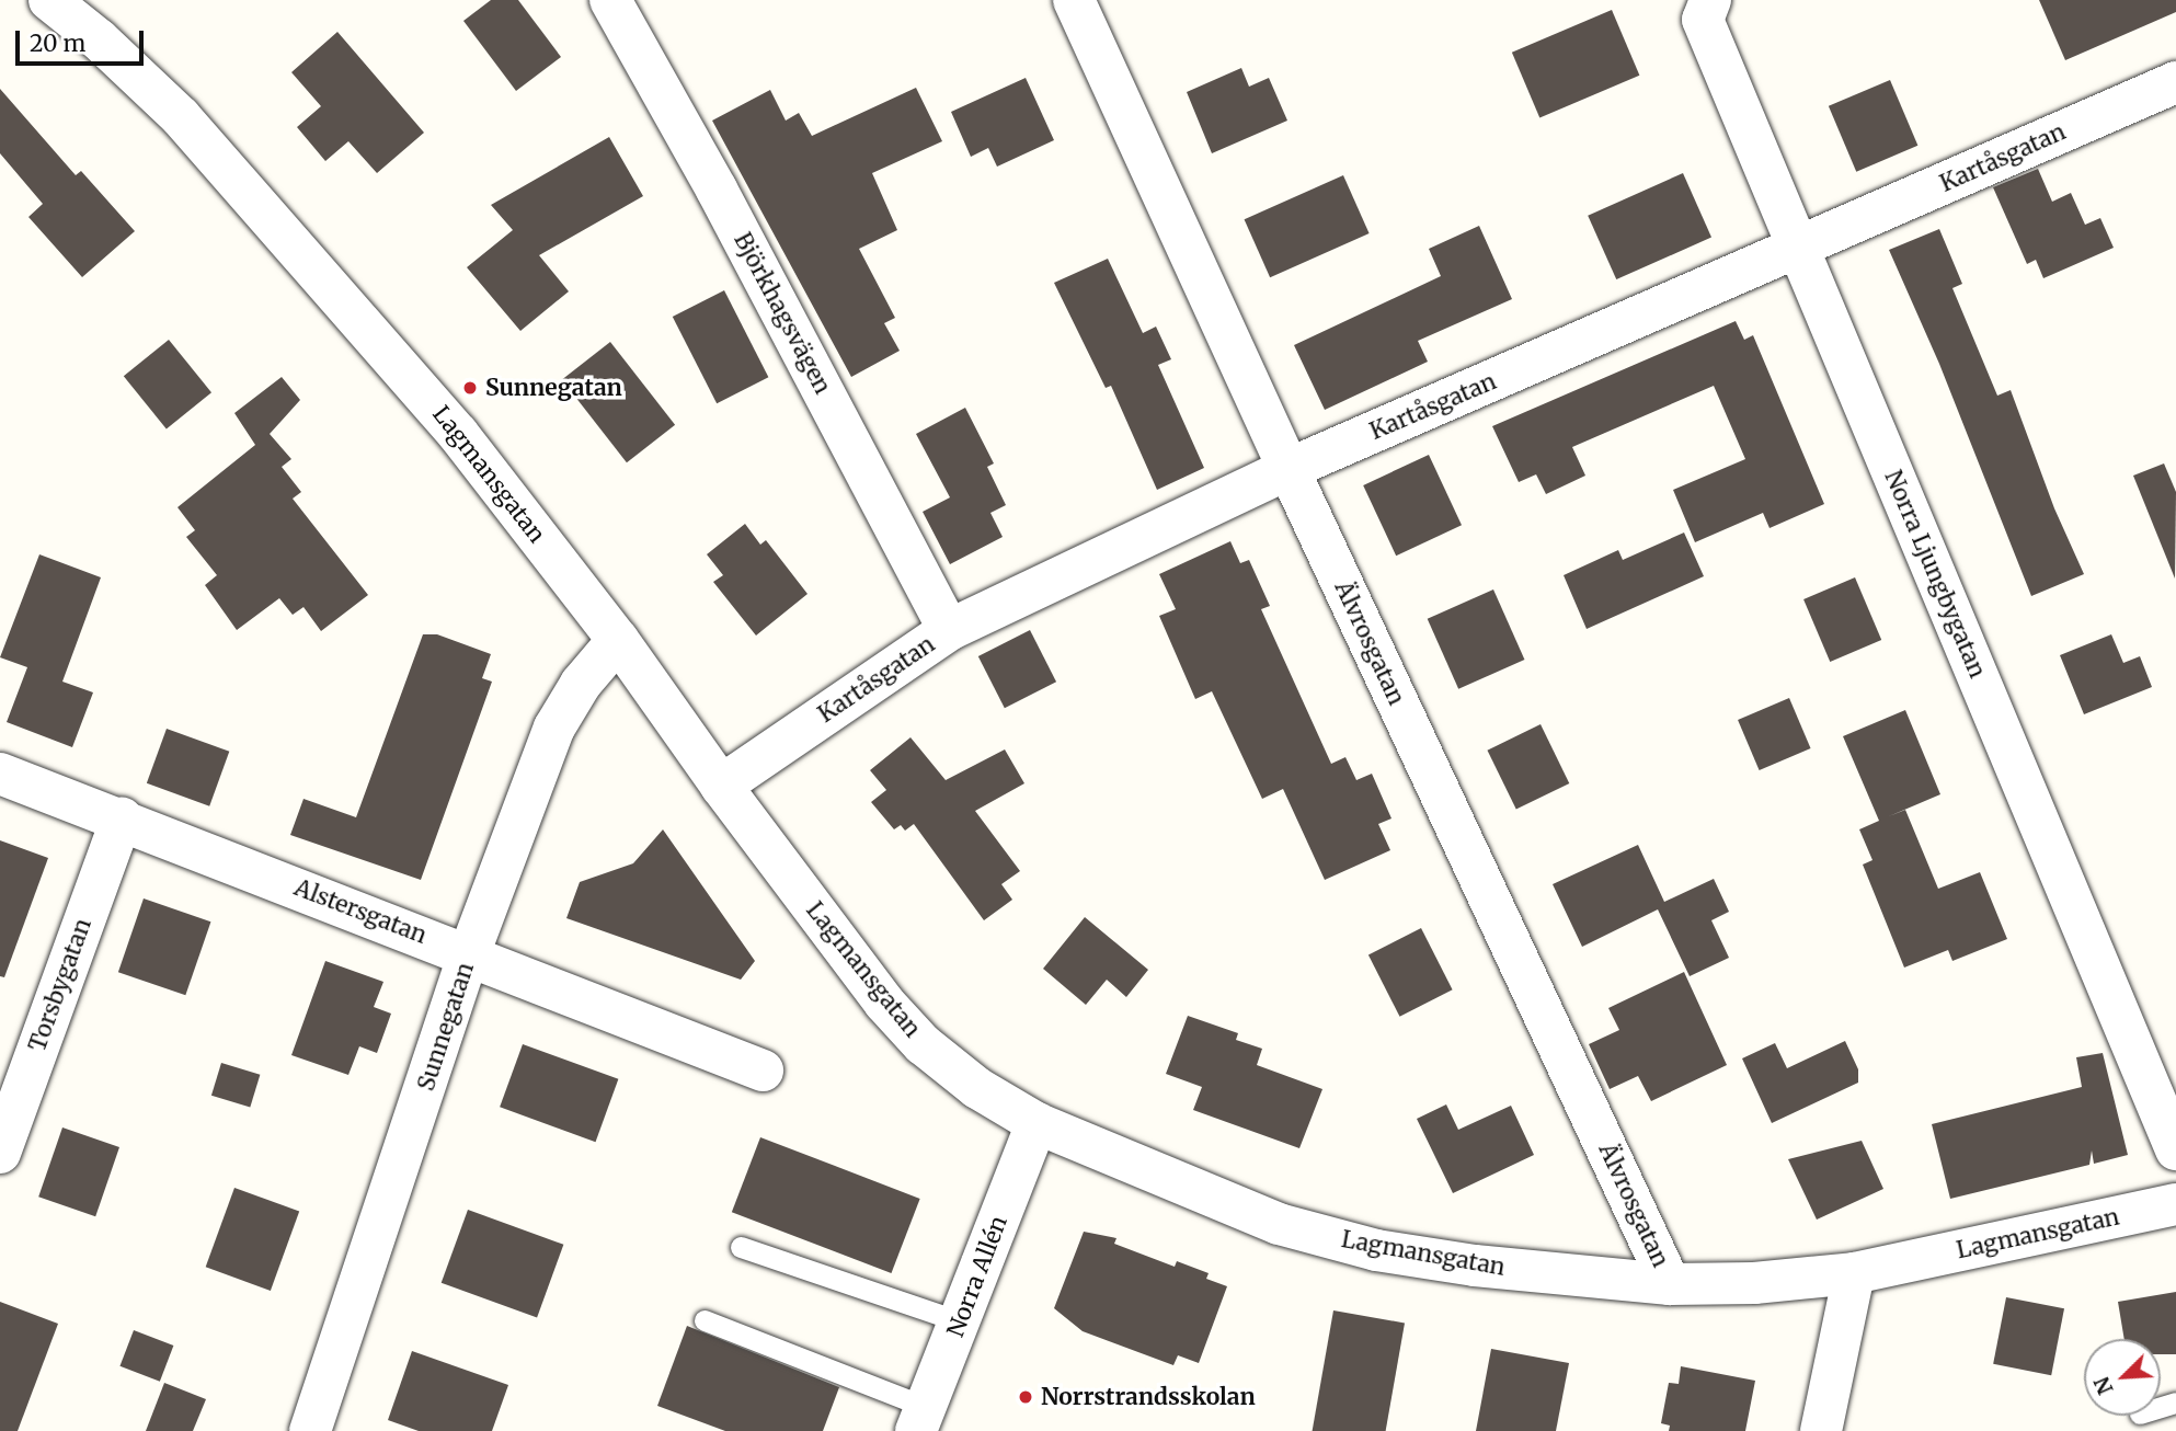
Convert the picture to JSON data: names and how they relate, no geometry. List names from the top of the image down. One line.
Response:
{"streets":{"street":["Kartåsgatan","Björkhagsvägen","Lagmansgatan","Norra Ljungbygatan","Älvrosgatan","Alstersgatan","Torsbygatan","Sunnegatan","Norra Allén"]},"crossings":[["Kartåsgatan","Björkhagsvägen"],["Kartåsgatan","Lagmansgatan"],["Kartåsgatan","Norra Ljungbygatan"],["Kartåsgatan","Älvrosgatan"],["Lagmansgatan","Älvrosgatan"],["Lagmansgatan","Sunnegatan"],["Lagmansgatan","Norra Allén"],["Alstersgatan","Torsbygatan"],["Alstersgatan","Sunnegatan"]],"places":["Sunnegatan","Norrstrandsskolan"],"scale_bar":"20 m","north":"bottom left"}
